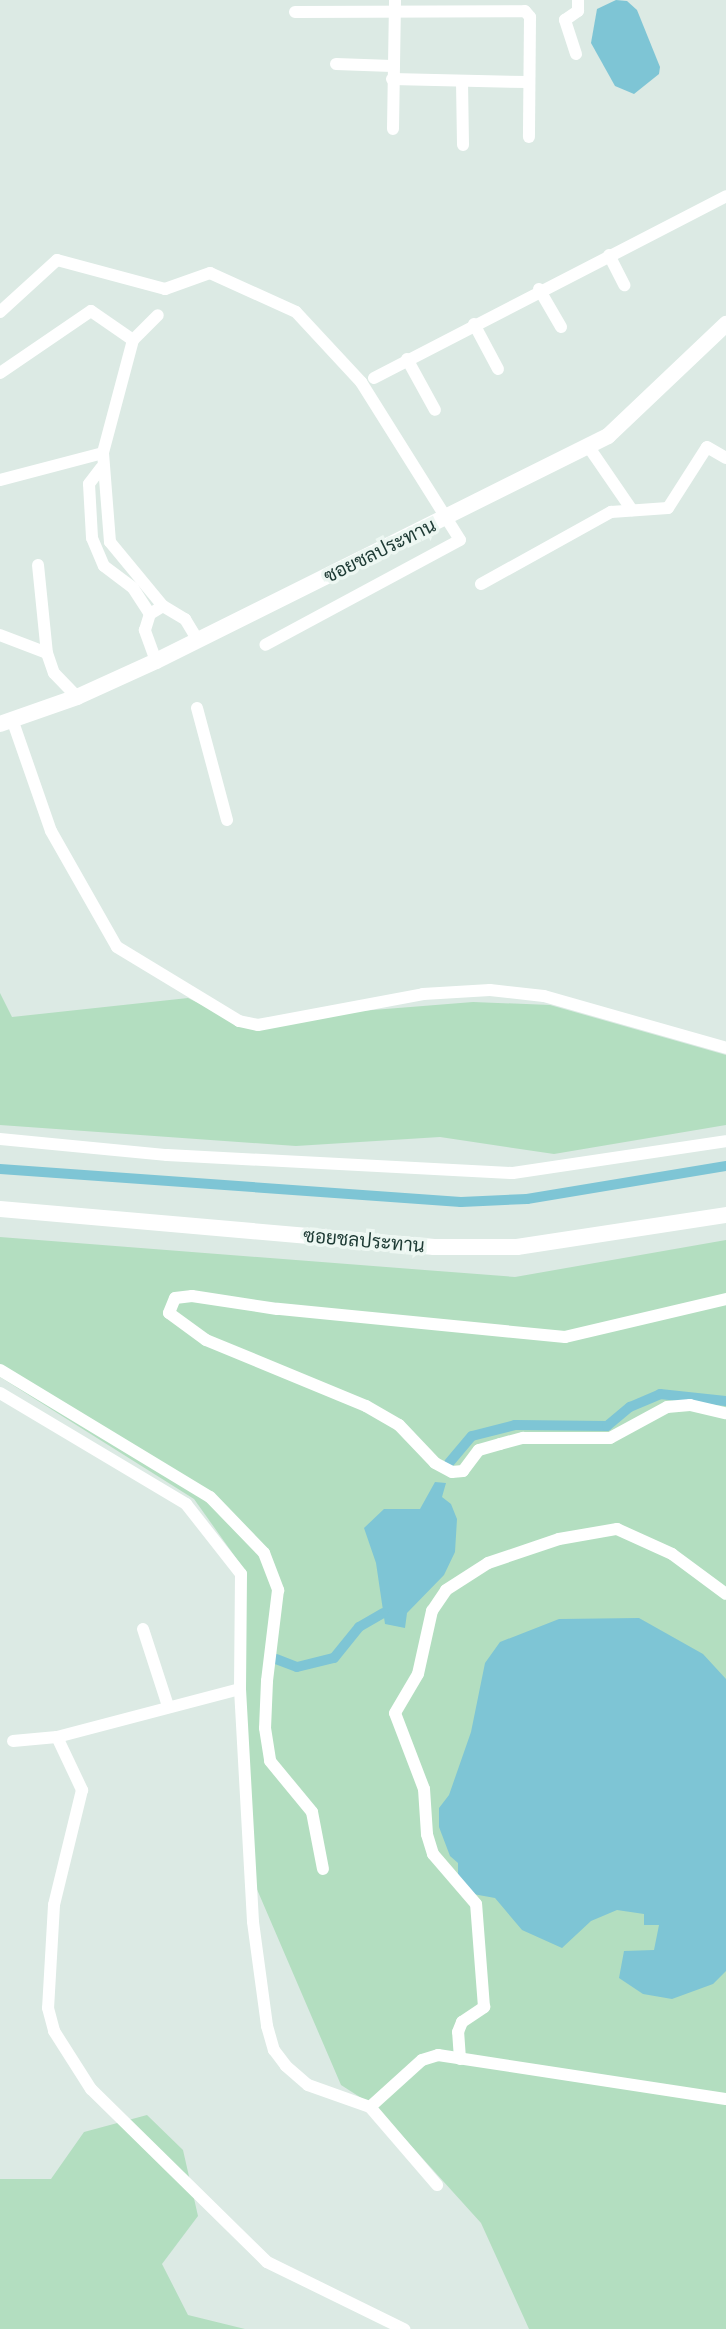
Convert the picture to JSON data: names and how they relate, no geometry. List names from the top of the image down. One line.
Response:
{"streets":{"street":["ซอยชลประทาน"]}}
